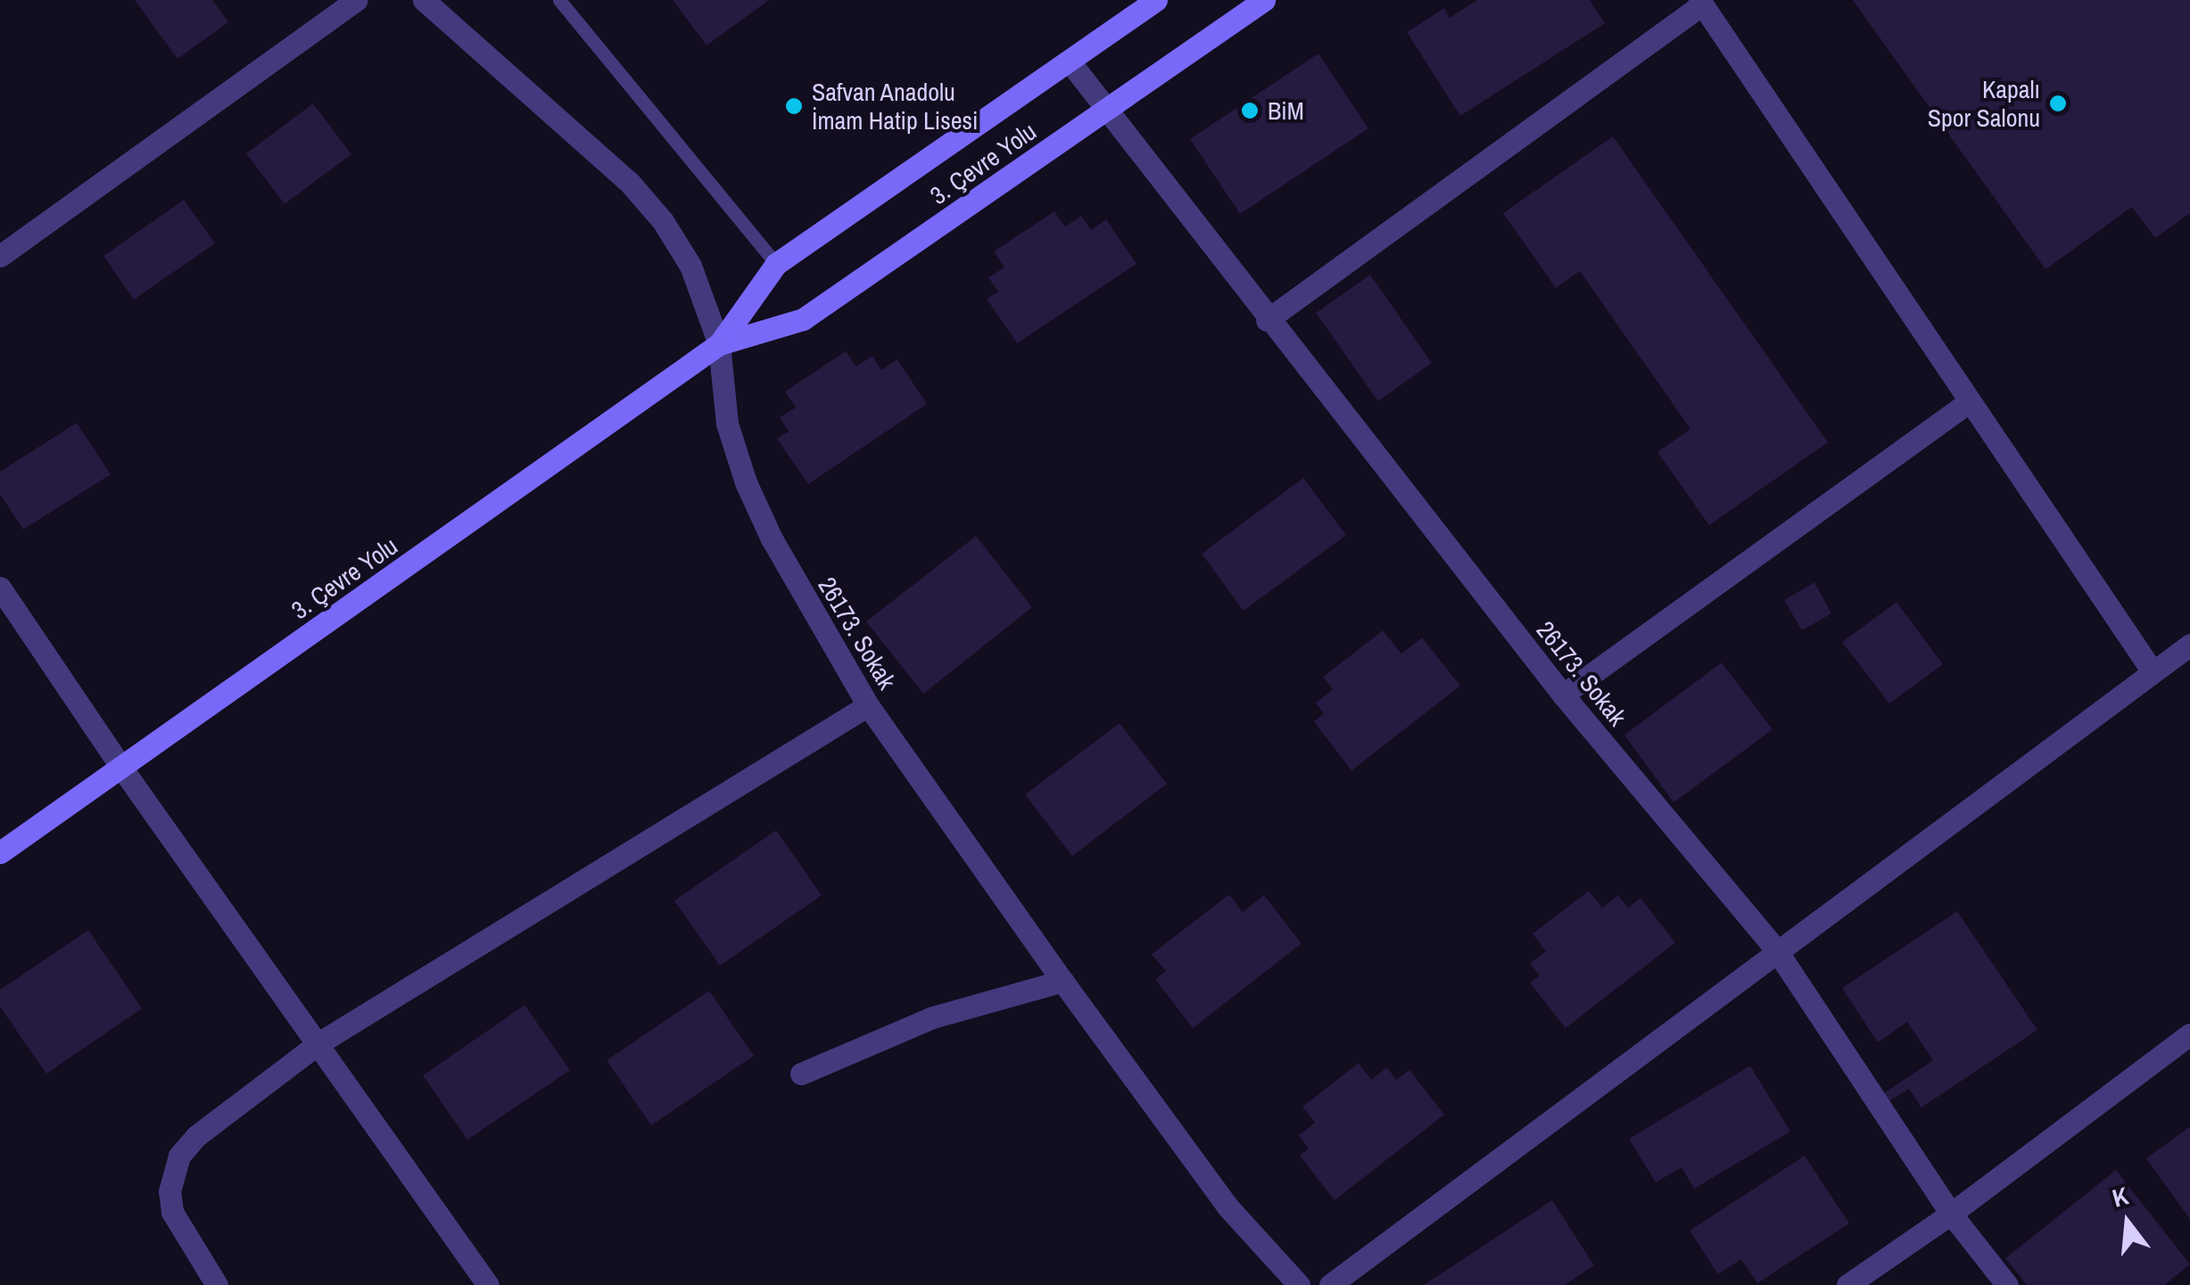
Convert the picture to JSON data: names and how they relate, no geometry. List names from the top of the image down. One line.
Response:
{"streets":{"main road":["3. Çevre Yolu"],"street":["26173. Sokak"]},"crossings":[["3. Çevre Yolu","26173. Sokak"]],"places":["Kapalı Spor Salonu","Safvan Anadolu İmam Hatip Lisesi","BiM"],"north":"top"}
